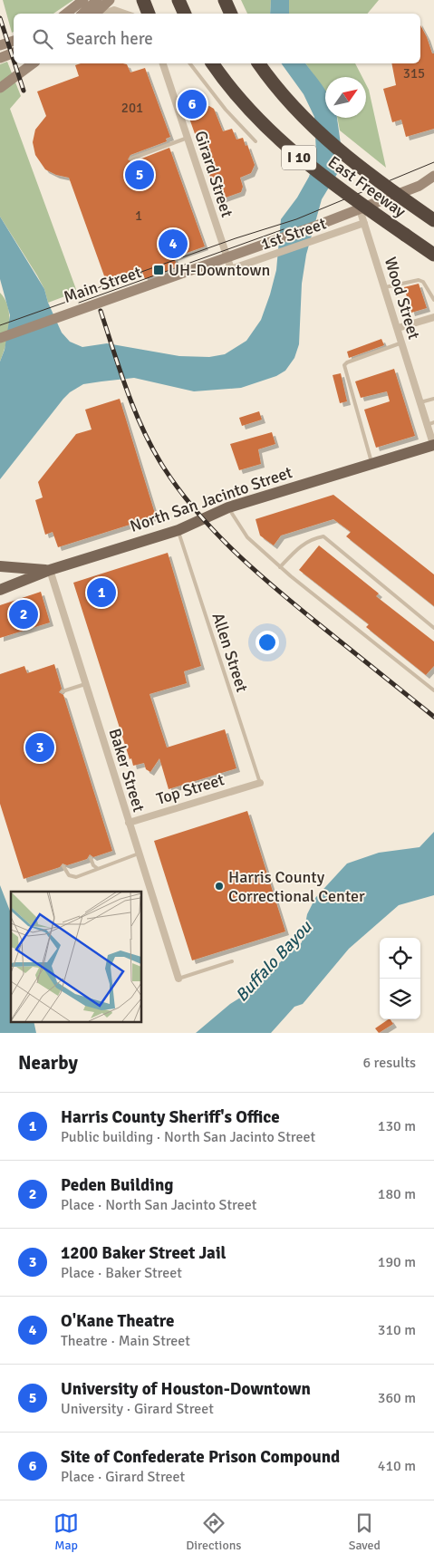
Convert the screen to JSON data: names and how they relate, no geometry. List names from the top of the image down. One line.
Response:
{"streets":{"highway":["I 10","East Freeway"],"main road":["Main Street","North San Jacinto Street"],"street":["Girard Street","1st Street","Wood Street","Baker Street","Top Street"],"lane":["Allen Street"]},"crossings":[["Girard Street","1st Street"],["1st Street","Wood Street"],["Main Street","Wood Street"],["Wood Street","North San Jacinto Street"],["North San Jacinto Street","Allen Street"],["North San Jacinto Street","Baker Street"],["Allen Street","Top Street"],["Baker Street","Top Street"]],"water":["Buffalo Bayou"],"places":{"transit":["UH-Downtown"],"other":["Harris County Correctional Center"]},"house_numbers":["315","201","1"],"north":"top right","page":{"search":"Search here","pins":["6","5","4","1","2","3"],"heading":["Nearby","6 results"],"list":[{"mark":"1","name":"Harris County Sheriff's Office","note":"Public building · North San Jacinto Street","value":"130 m"},{"mark":"2","name":"Peden Building","note":"Place · North San Jacinto Street","value":"180 m"},{"mark":"3","name":"1200 Baker Street Jail","note":"Place · Baker Street","value":"190 m"},{"mark":"4","name":"O'Kane Theatre","note":"Theatre · Main Street","value":"310 m"},{"mark":"5","name":"University of Houston-Downtown","note":"University · Girard Street","value":"360 m"},{"mark":"6","name":"Site of Confederate Prison Compound","note":"Place · Girard Street","value":"410 m"}],"nav":["Map","Directions","Saved"]}}
